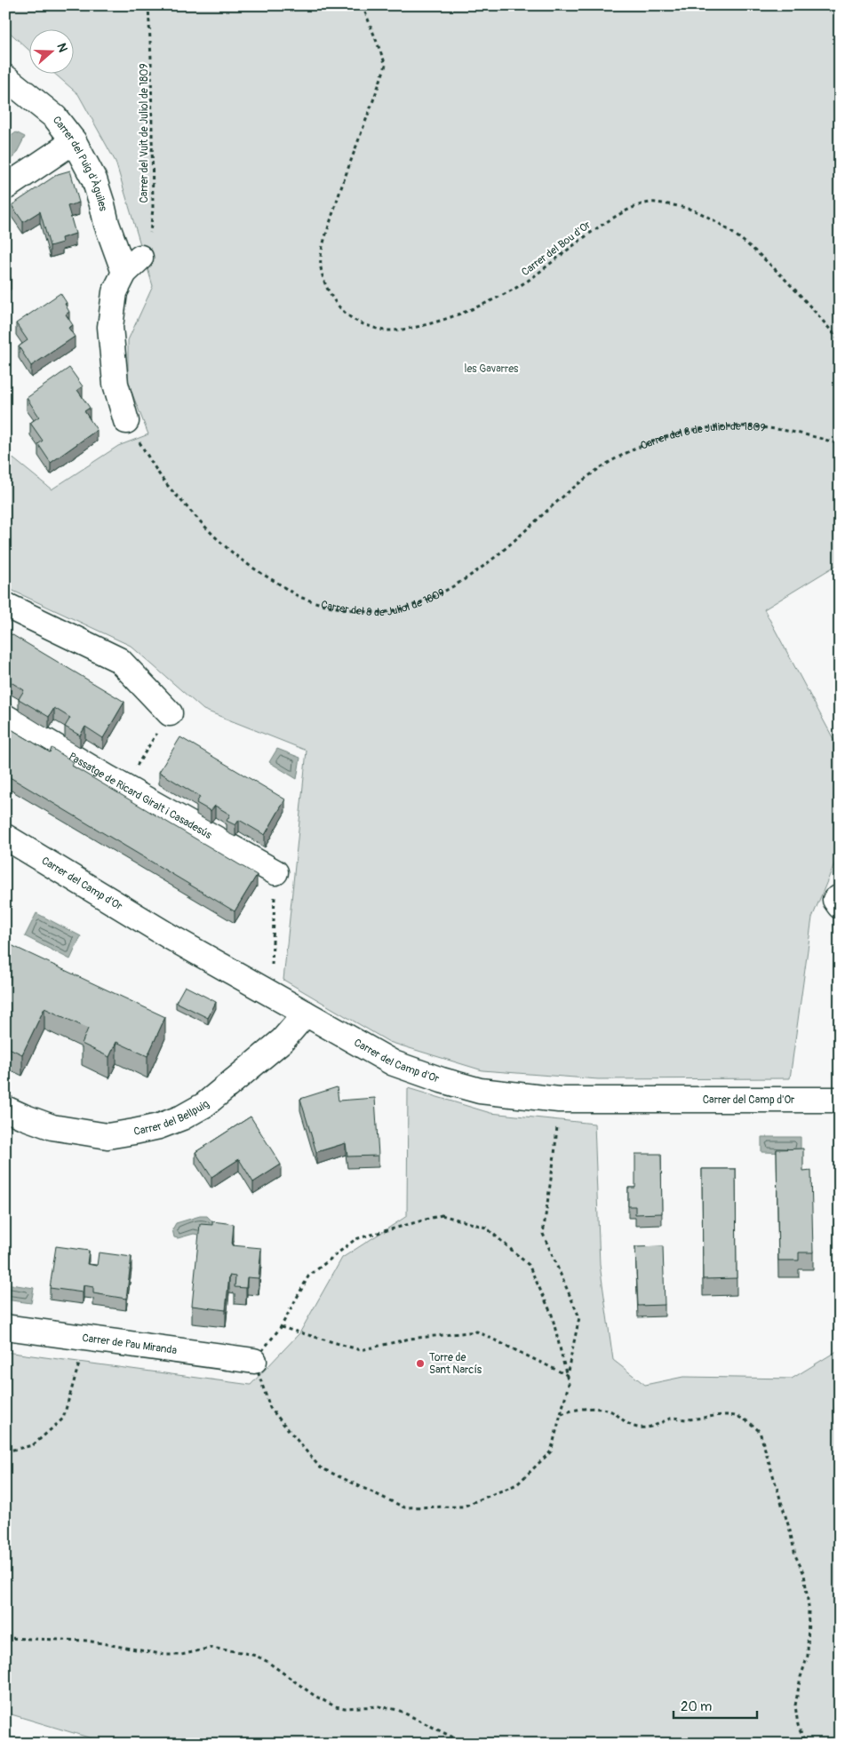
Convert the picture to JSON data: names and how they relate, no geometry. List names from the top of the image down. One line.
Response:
{"streets":{"street":["Carrer del Puig d'Àguiles","Passatge de Ricard Giralt i Casadesús","Carrer del Camp d'Or","Carrer del Bellpuig","Carrer de Pau Miranda"],"path":["Carrer del Vuit de Juliol de 1809","Carrer del Bou d'Or","Carrer del 8 de Juliol de 1809"]},"crossings":[["Carrer del Vuit de Juliol de 1809","Carrer del Puig d'Àguiles"],["Carrer del Camp d'Or","Carrer del Bellpuig"]],"parks":["les Gavarres"],"places":["Torre de Sant Narcís"],"scale_bar":"20 m","north":"right"}
